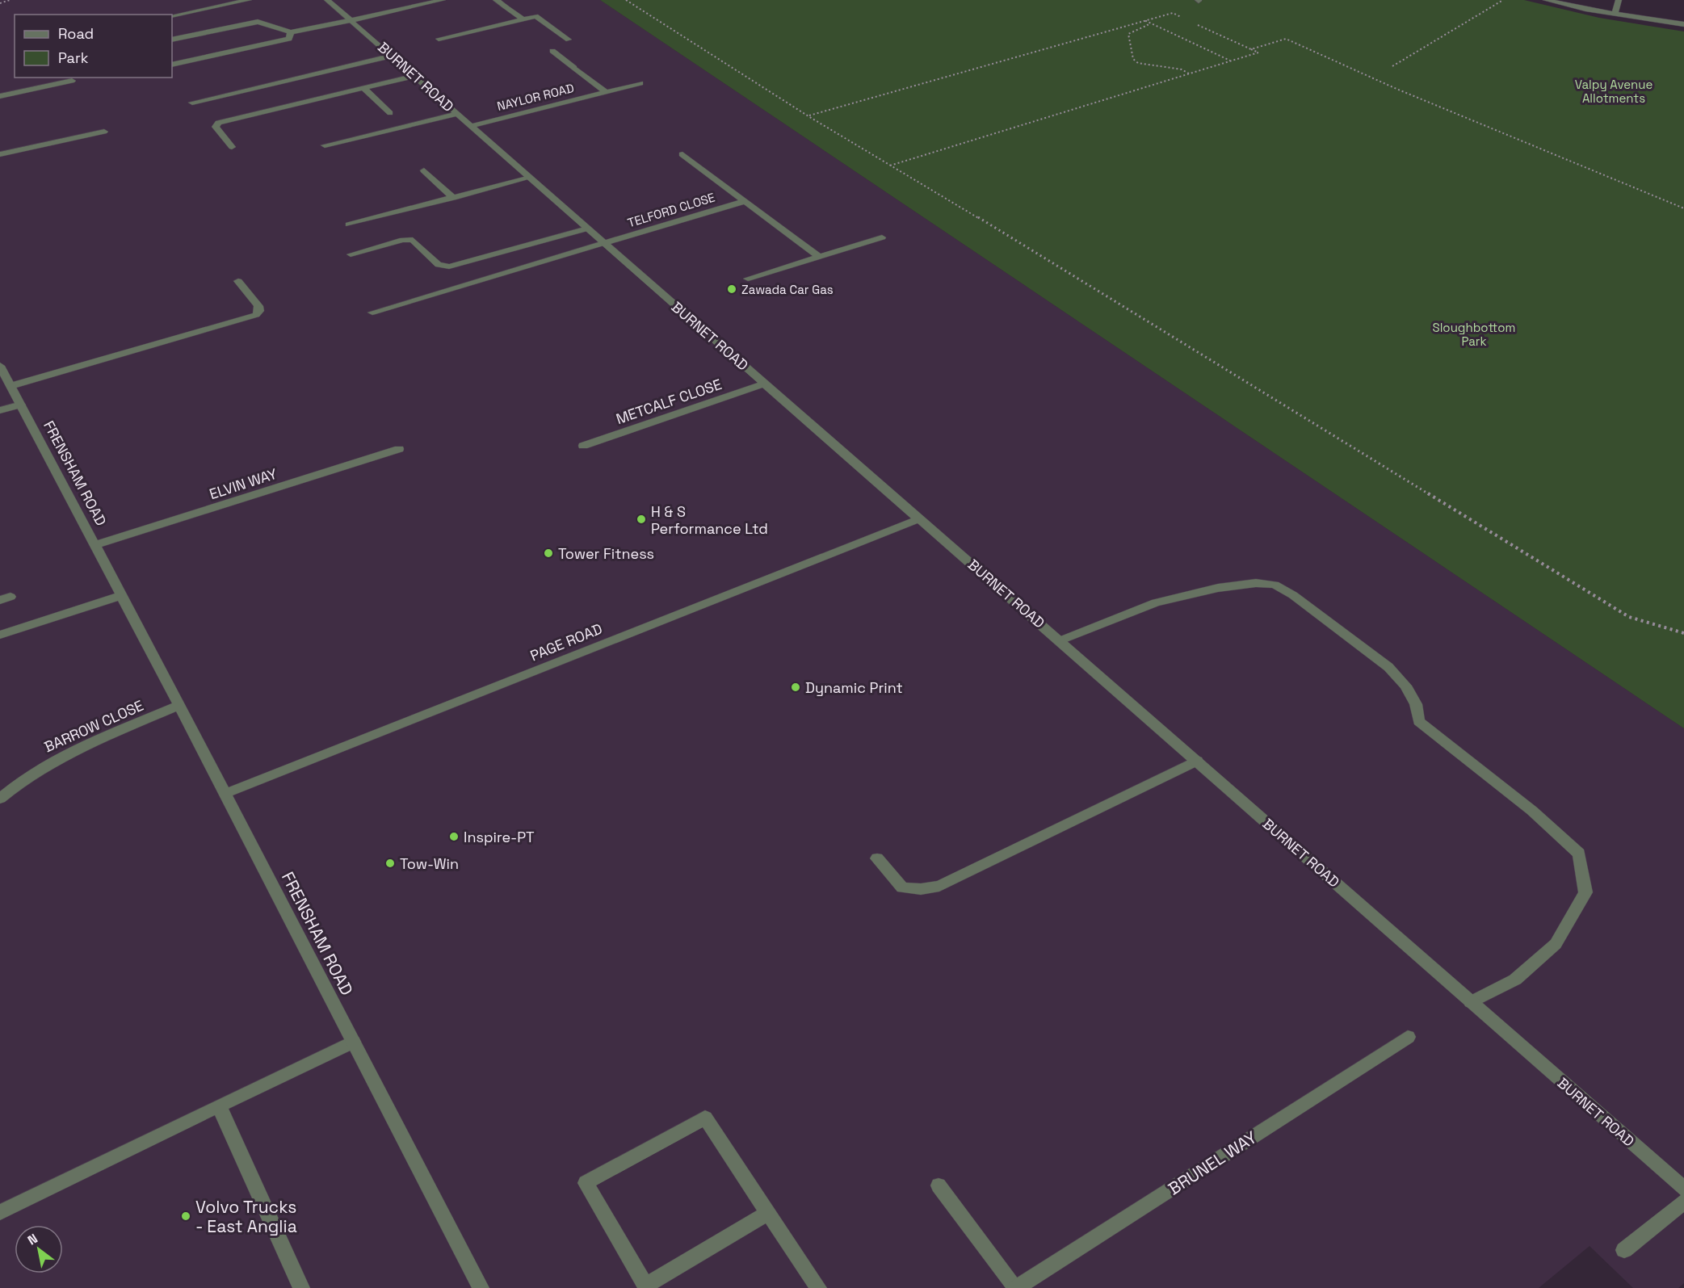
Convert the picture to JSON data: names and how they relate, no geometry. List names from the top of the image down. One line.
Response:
{"streets":{"street":["BURNET ROAD","NAYLOR ROAD","TELFORD CLOSE","METCALF CLOSE","FRENSHAM ROAD","ELVIN WAY","PAGE ROAD","BARROW CLOSE","BRUNEL WAY"]},"crossings":[["BURNET ROAD","NAYLOR ROAD"],["BURNET ROAD","TELFORD CLOSE"],["BURNET ROAD","METCALF CLOSE"],["BURNET ROAD","PAGE ROAD"],["FRENSHAM ROAD","ELVIN WAY"],["FRENSHAM ROAD","PAGE ROAD"],["FRENSHAM ROAD","BARROW CLOSE"]],"parks":["Valpy Avenue Allotments","Sloughbottom Park"],"places":["Zawada Car Gas","H & S Performance Ltd","Tower Fitness","Dynamic Print","Inspire-PT","Tow-Win","Volvo Trucks - East Anglia"],"legend":["Road","Park"],"north":"top left"}
